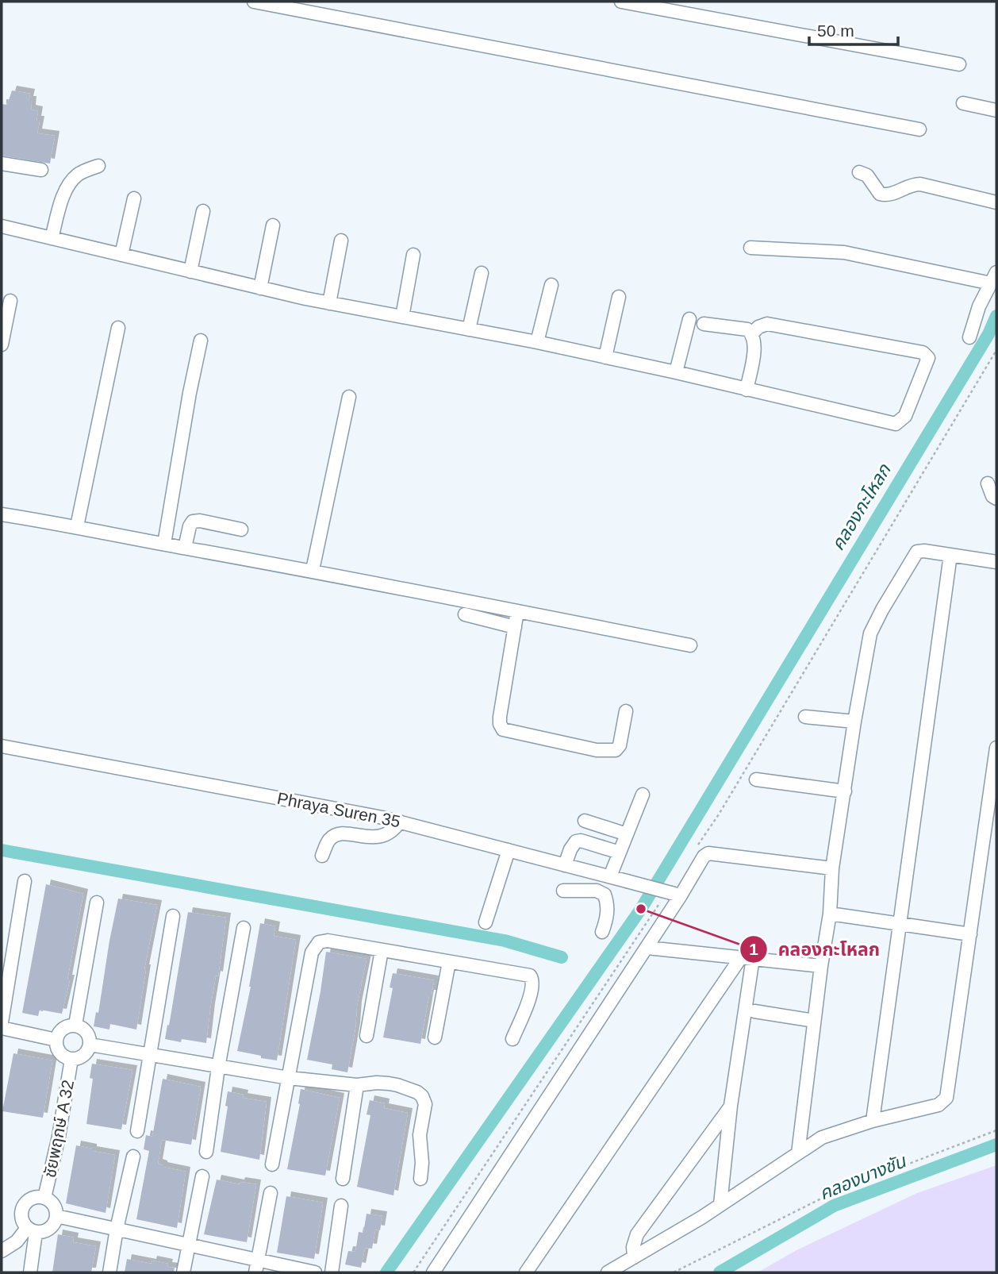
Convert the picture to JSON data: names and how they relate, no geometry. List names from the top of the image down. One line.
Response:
{"streets":{"street":["Phraya Suren 35","ชัยพฤกษ์ A 32"]},"water":["คลองกะโหลก","คลองบางชัน"],"places":["คลองกะโหลก"],"scale_bar":"50 m"}
